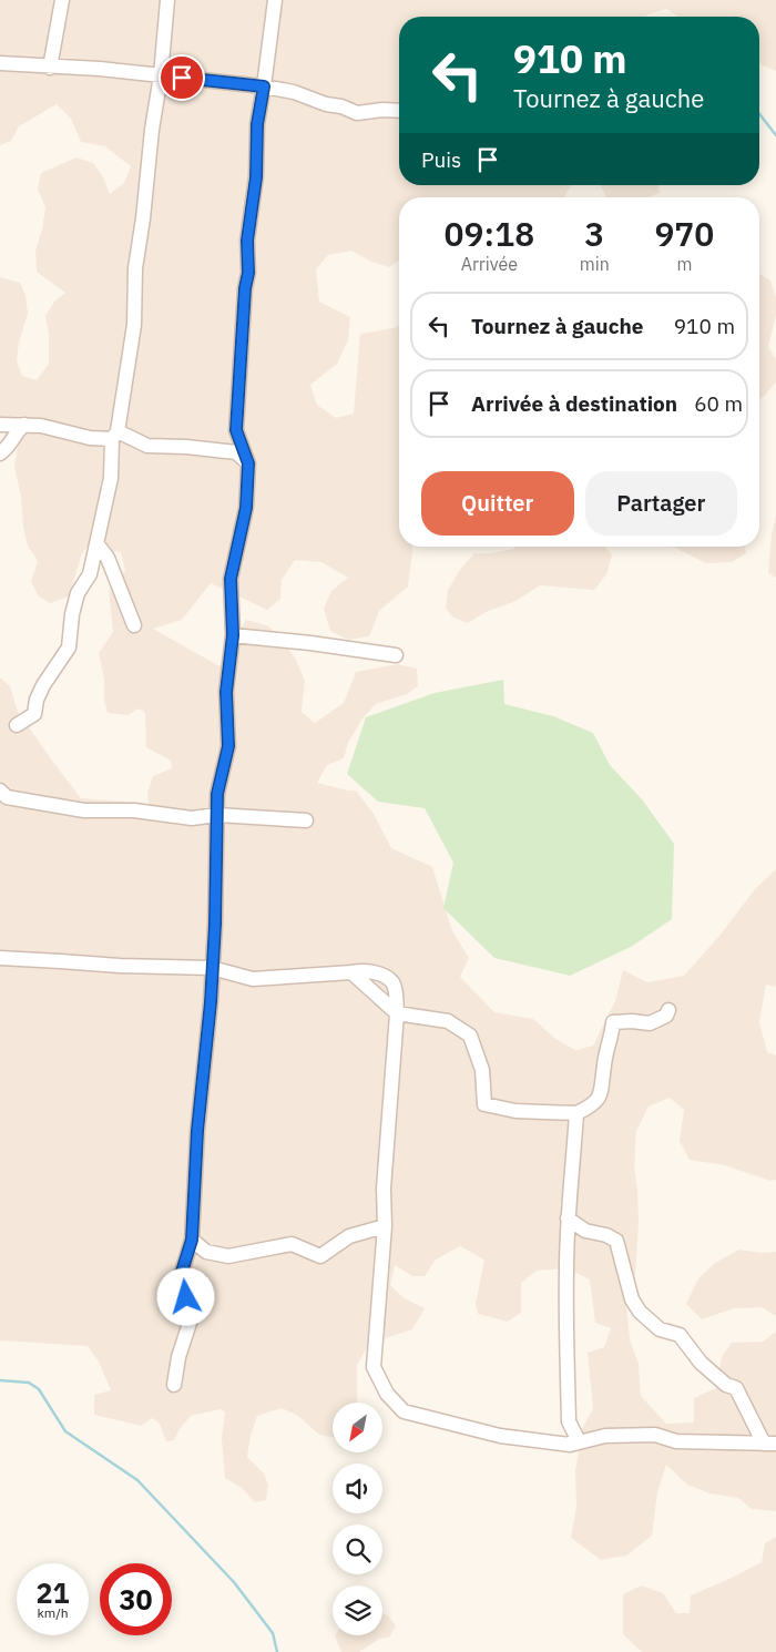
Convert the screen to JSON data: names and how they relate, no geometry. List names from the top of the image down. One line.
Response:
{"north":"bottom left","page":{"turn":["910 m","Tournez à gauche"],"then":"Puis","eta":["09:18","Arrivée","3","min","970","m"],"list":[{"name":"Tournez à gauche","value":"910 m"},{"name":"Arrivée à destination","value":"60 m"}],"buttons":["Quitter","Partager"],"speed":"21 km/h","limit":"30"}}
